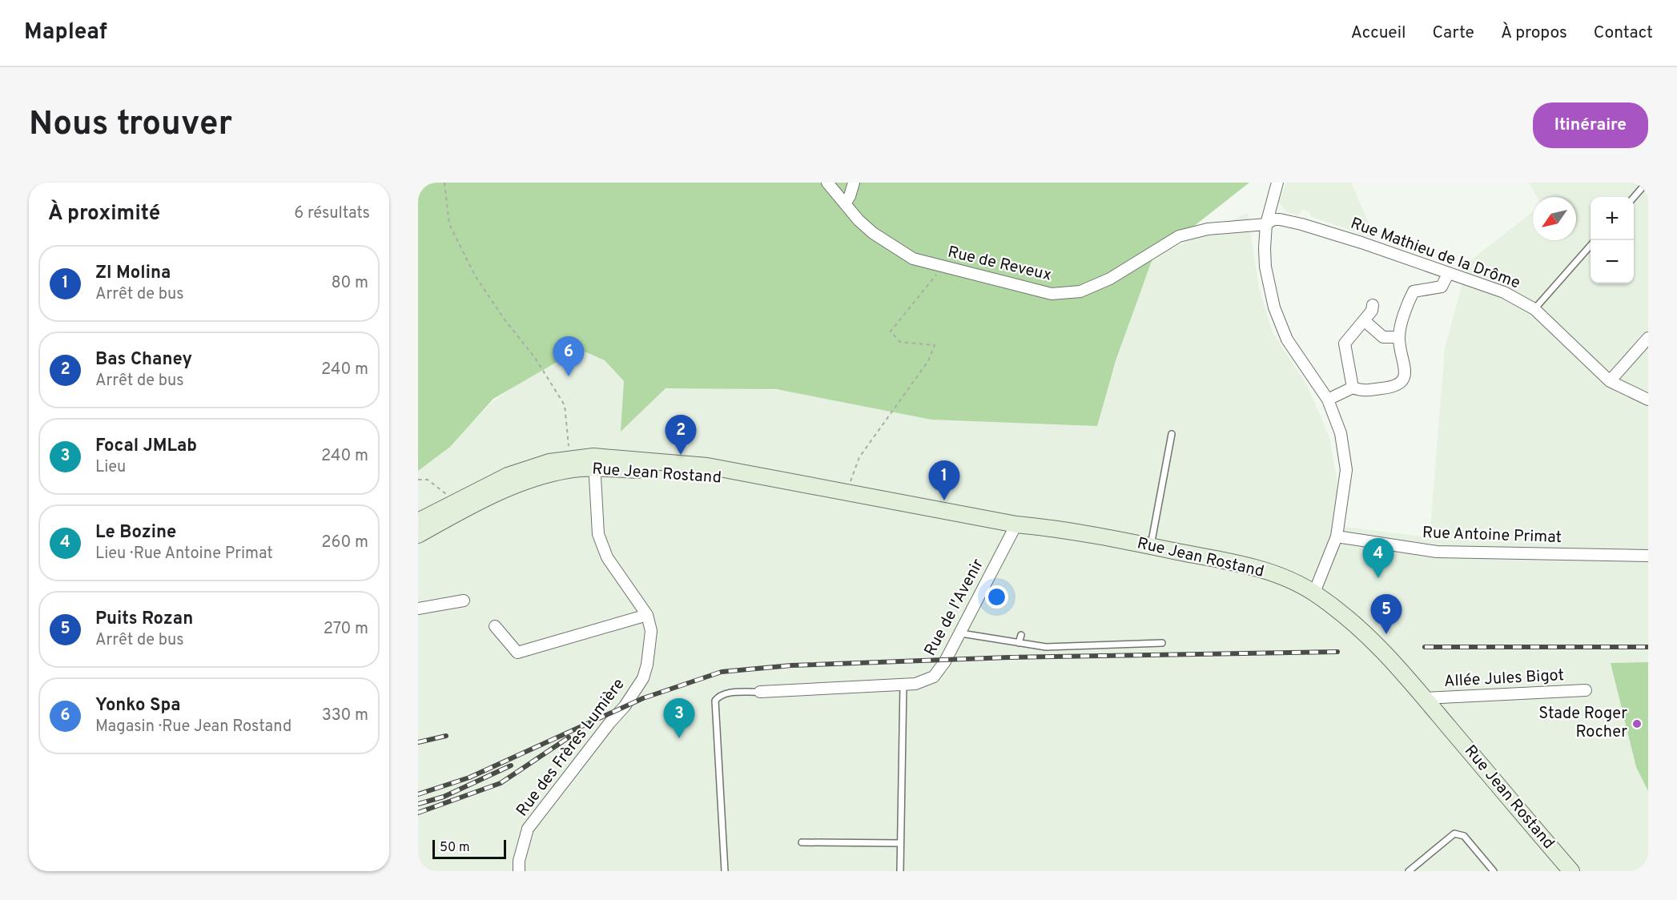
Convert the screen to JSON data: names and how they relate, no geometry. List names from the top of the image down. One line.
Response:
{"streets":{"main road":["Rue Jean Rostand"],"street":["Rue Mathieu de la Drôme","Rue de Reveux","Rue Antoine Primat","Rue de l'Avenir","Allée Jules Bigot","Rue des Frères Lumière"]},"crossings":[["Rue Mathieu de la Drôme","Rue de Reveux"],["Rue Jean Rostand","Rue de l'Avenir"],["Rue Jean Rostand","Allée Jules Bigot"],["Rue Jean Rostand","Rue des Frères Lumière"]],"places":["Stade Roger Rocher"],"scale_bar":"50 m","north":"bottom left","page":{"header":"Mapleaf","nav":["Accueil","Carte","À propos","Contact"],"buttons":"Itinéraire","title":"Nous trouver","heading":["À proximité","6 résultats"],"map_buttons":["+","−"],"list":[{"mark":"1","name":"ZI Molina","note":"Arrêt de bus","value":"80 m"},{"mark":"2","name":"Bas Chaney","note":"Arrêt de bus","value":"240 m"},{"mark":"3","name":"Focal JMLab","note":"Lieu","value":"240 m"},{"mark":"4","name":"Le Bozine","note":"Lieu · Rue Antoine Primat","value":"260 m"},{"mark":"5","name":"Puits Rozan","note":"Arrêt de bus","value":"270 m"},{"mark":"6","name":"Yonko Spa","note":"Magasin · Rue Jean Rostand","value":"330 m"}],"pins":["6","2","1","4","5","3"],"scale":"50 m"}}
